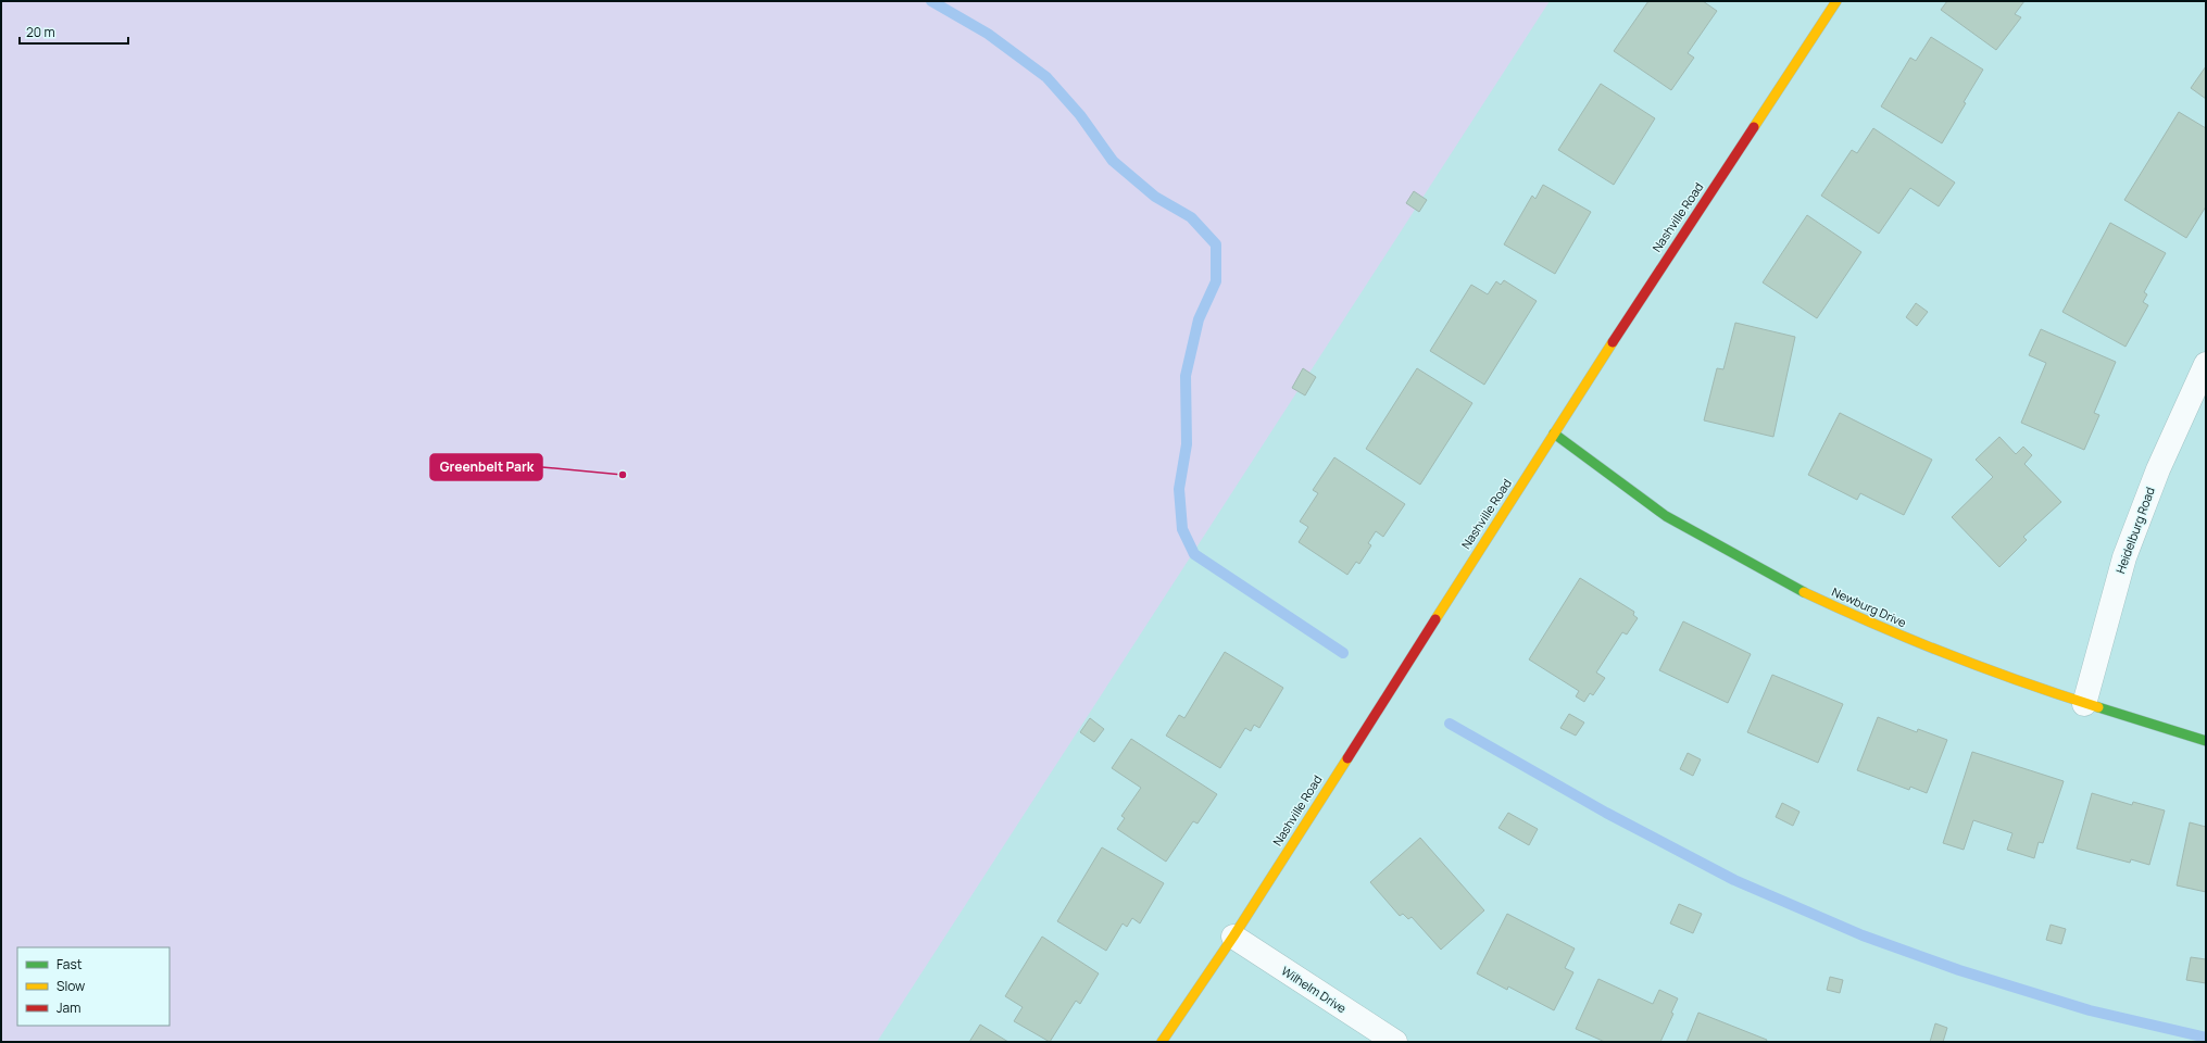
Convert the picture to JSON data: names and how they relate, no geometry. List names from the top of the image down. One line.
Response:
{"streets":{"street":["Nashville Road","Heidelburg Road","Newburg Drive","Wilhelm Drive"]},"crossings":[["Nashville Road","Newburg Drive"],["Nashville Road","Wilhelm Drive"],["Heidelburg Road","Newburg Drive"]],"places":["Greenbelt Park"],"legend":["Fast","Slow","Jam"],"scale_bar":"20 m"}
